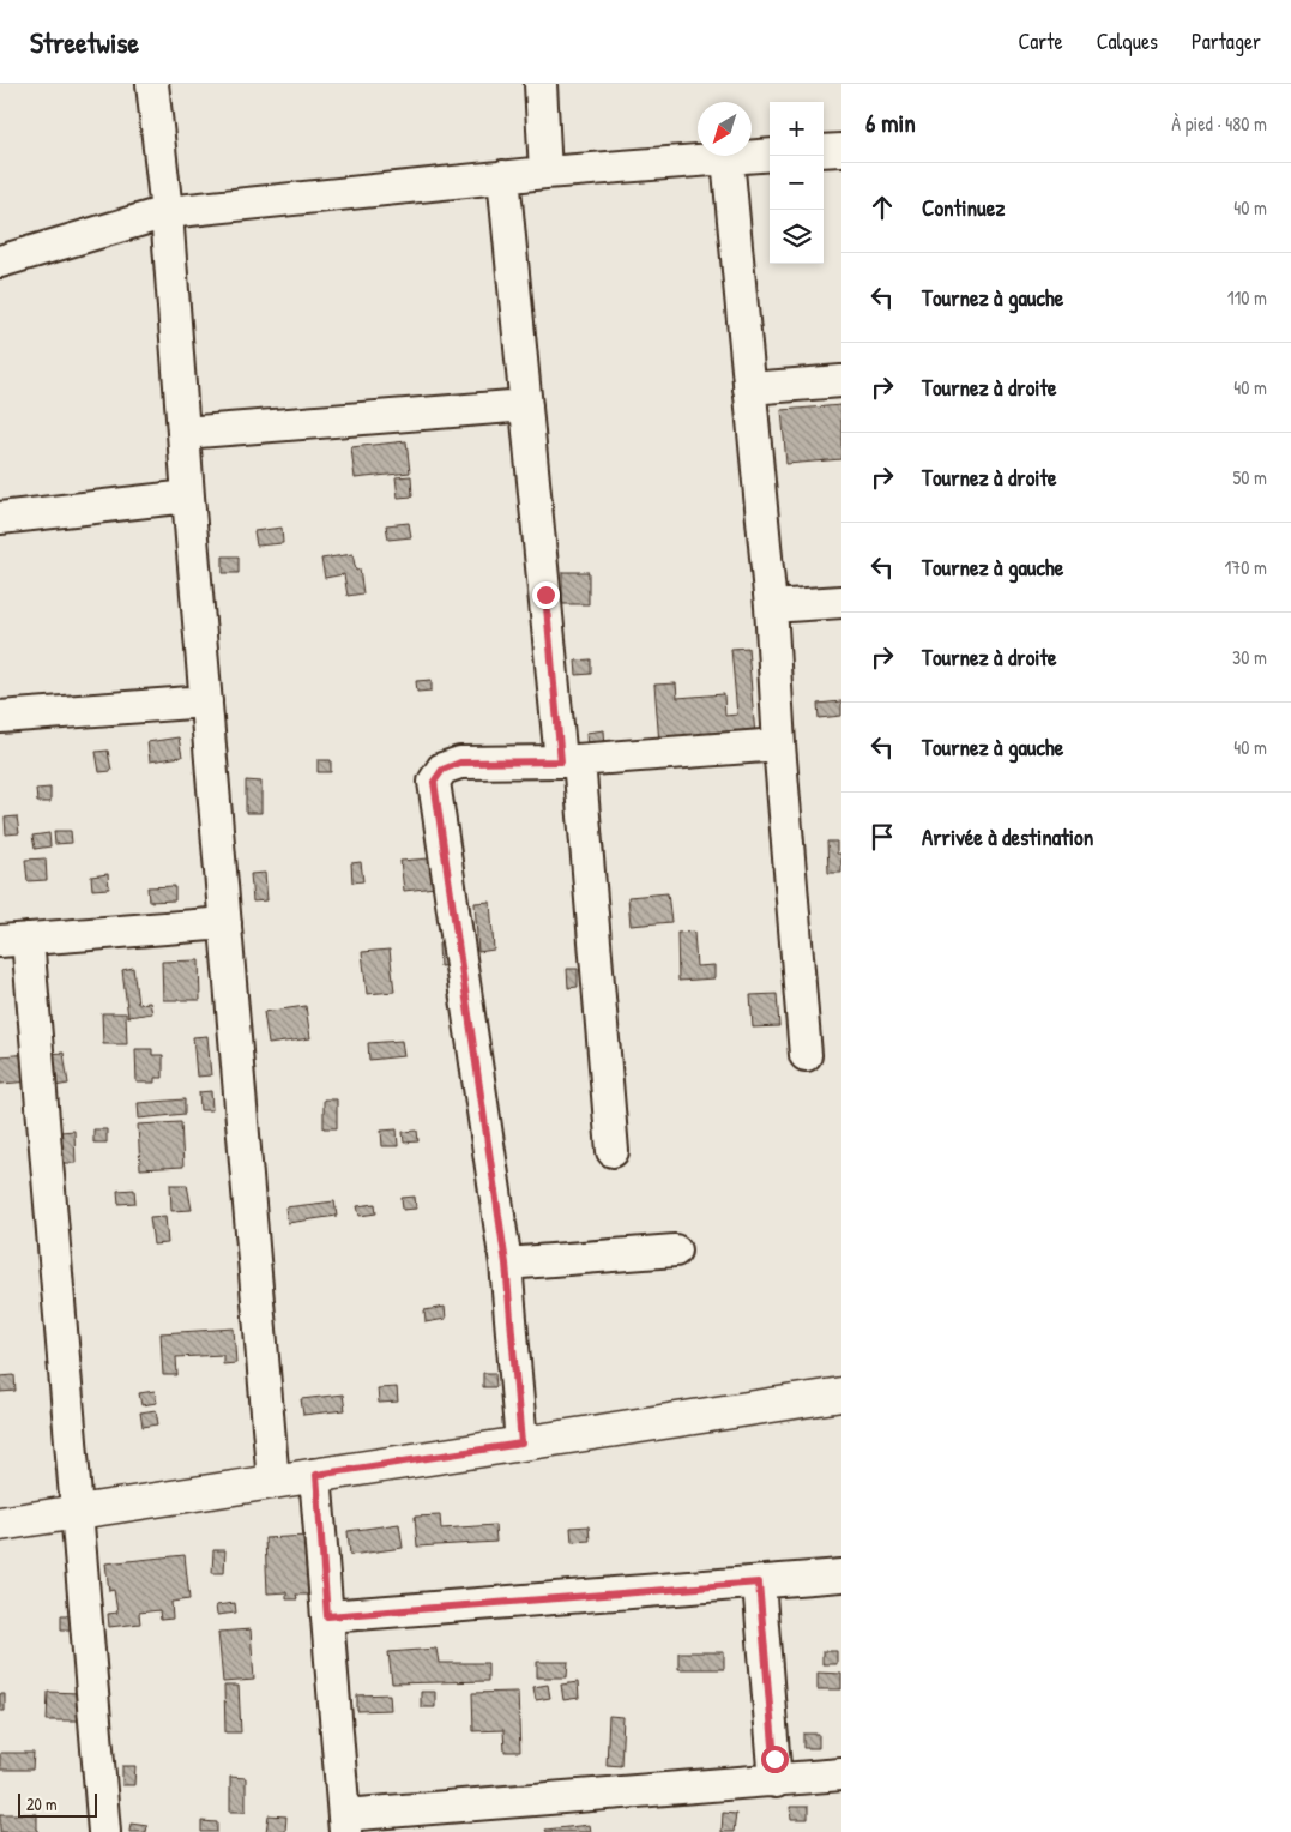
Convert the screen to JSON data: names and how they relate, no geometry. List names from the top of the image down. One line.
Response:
{"scale_bar":"20 m","north":"bottom left","page":{"header":"Streetwise","nav":["Carte","Calques","Partager"],"heading":["6 min","À pied · 480 m"],"map_buttons":["+","−"],"list":[["Continuez","40 m"],["Tournez à gauche","110 m"],["Tournez à droite","40 m"],["Tournez à droite","50 m"],["Tournez à gauche","170 m"],["Tournez à droite","30 m"],["Tournez à gauche","40 m"],"Arrivée à destination"],"scale":"20 m"}}
